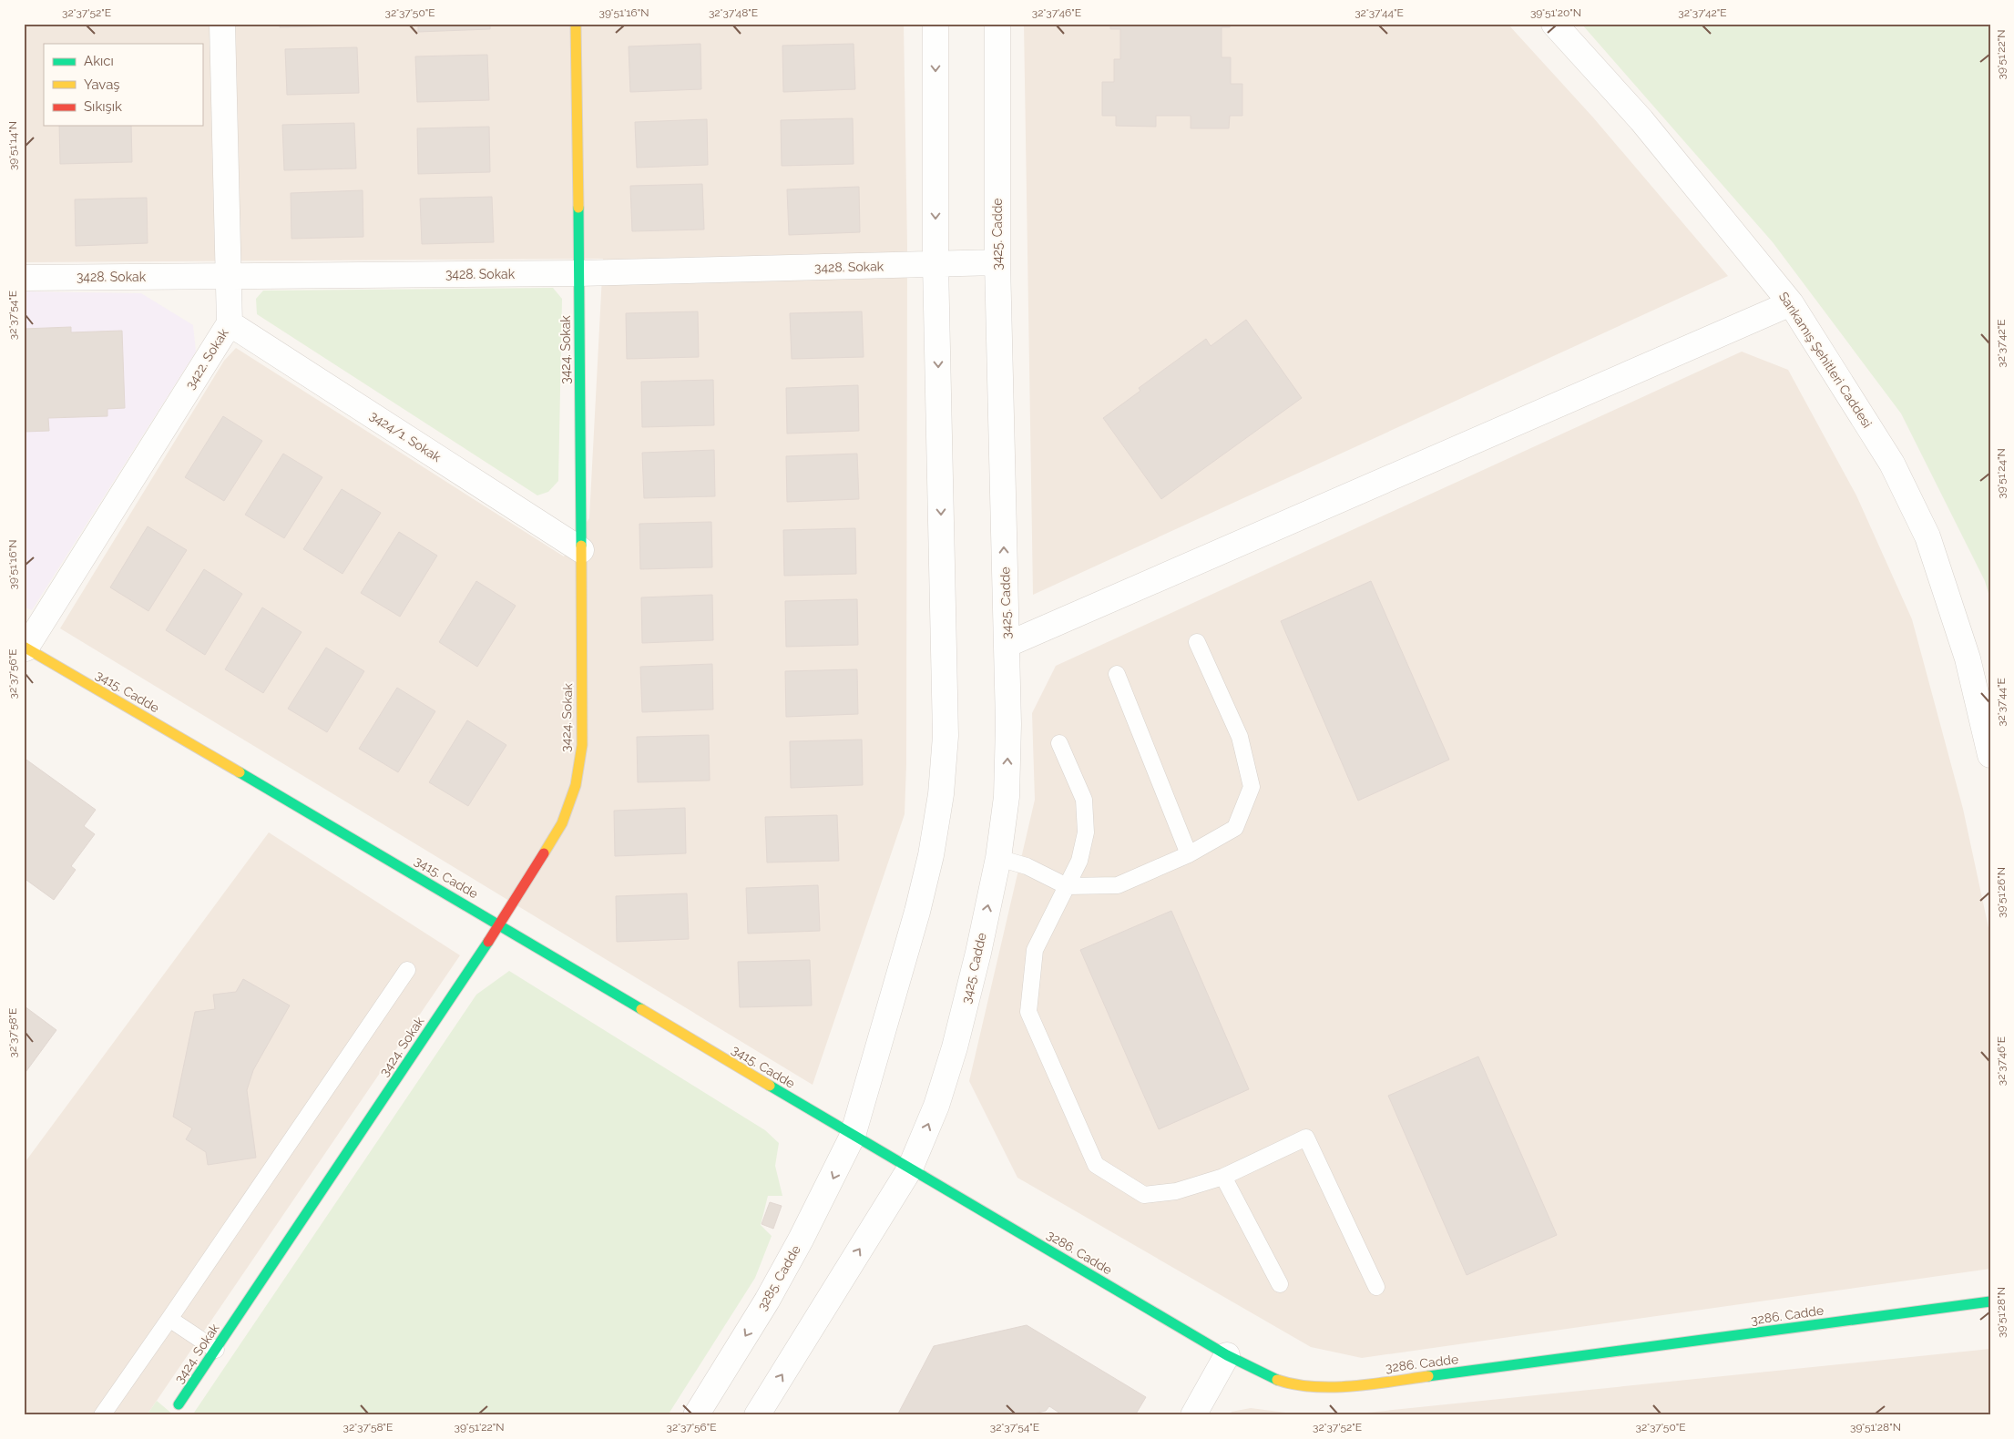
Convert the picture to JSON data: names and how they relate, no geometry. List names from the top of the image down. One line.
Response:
{"streets":{"street":["3425. Cadde","3428. Sokak","3424. Sokak","3422. Sokak","Sarıkamış Şehitleri Caddesi","3424/1. Sokak","3415. Cadde","3286. Cadde","3285. Cadde"]},"crossings":[["3425. Cadde","3428. Sokak"],["3425. Cadde","3415. Cadde"],["3425. Cadde","3286. Cadde"],["3428. Sokak","3424. Sokak"],["3428. Sokak","3422. Sokak"],["3424. Sokak","3424/1. Sokak"],["3424. Sokak","3415. Cadde"],["3422. Sokak","3424/1. Sokak"],["3422. Sokak","3415. Cadde"],["3415. Cadde","3286. Cadde"],["3415. Cadde","3285. Cadde"]],"legend":["Akıcı","Yavaş","Sıkışık"],"coordinates":["32°37'52\"E","32°37'50\"E","39°51'16\"N","32°37'48\"E","32°37'46\"E","32°37'44\"E","39°51'20\"N","32°37'42\"E","39°51'22\"N","39°51'14\"N","32°37'54\"E","39°51'24\"N","32°37'56\"E","39°51'26\"N","32°37'58\"E","39°51'28\"N"]}
